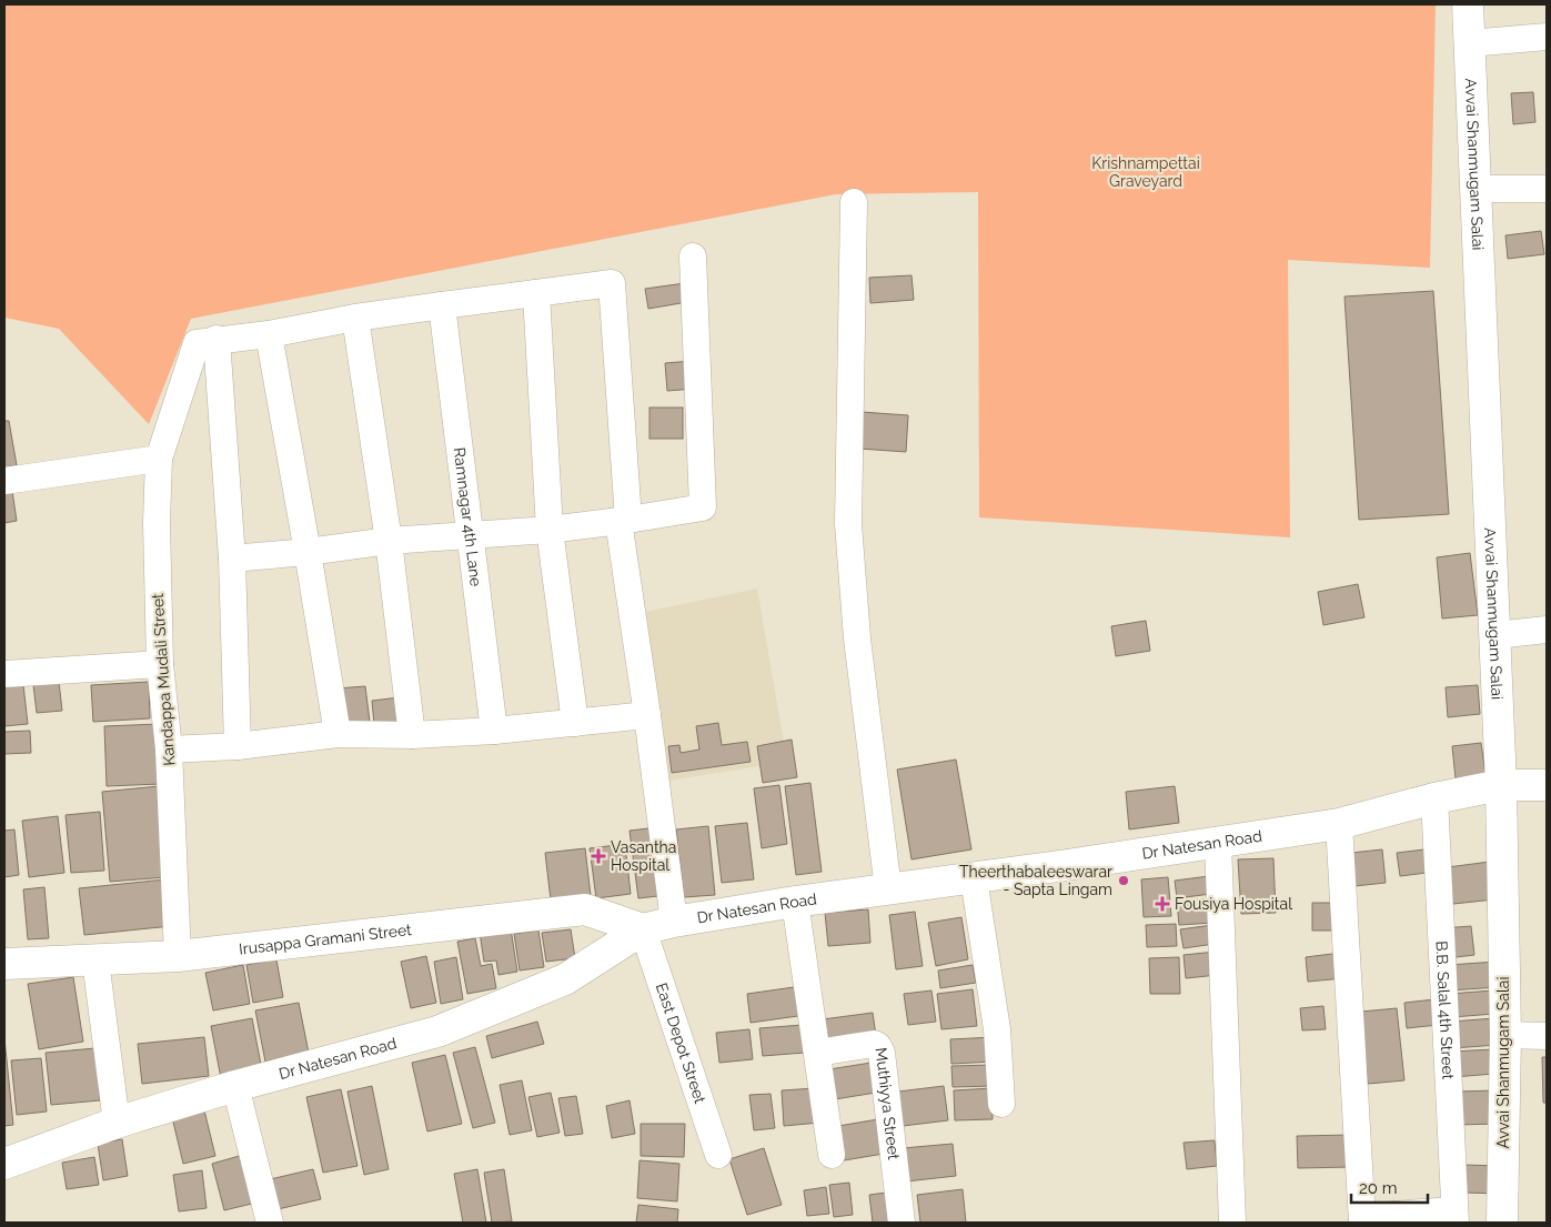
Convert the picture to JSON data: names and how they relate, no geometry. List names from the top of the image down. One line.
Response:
{"streets":{"street":["Avvai Shanmugam Salai","Ramnagar 4th Lane","Kandappa Mudali Street","Dr Natesan Road","Irusappa Gramani Street","B.B. Salal 4th Street","East Depot Street","Muthiyya Street"]},"crossings":[["Avvai Shanmugam Salai","Dr Natesan Road"],["Kandappa Mudali Street","Irusappa Gramani Street"],["Dr Natesan Road","Irusappa Gramani Street"],["Dr Natesan Road","B.B. Salal 4th Street"],["Dr Natesan Road","East Depot Street"],["Irusappa Gramani Street","East Depot Street"]],"parks":["Krishnampettai Graveyard"],"places":{"health":["Vasantha Hospital","Fousiya Hospital"],"other":["Theerthabaleeswarar - Sapta Lingam"]},"scale_bar":"20 m"}
